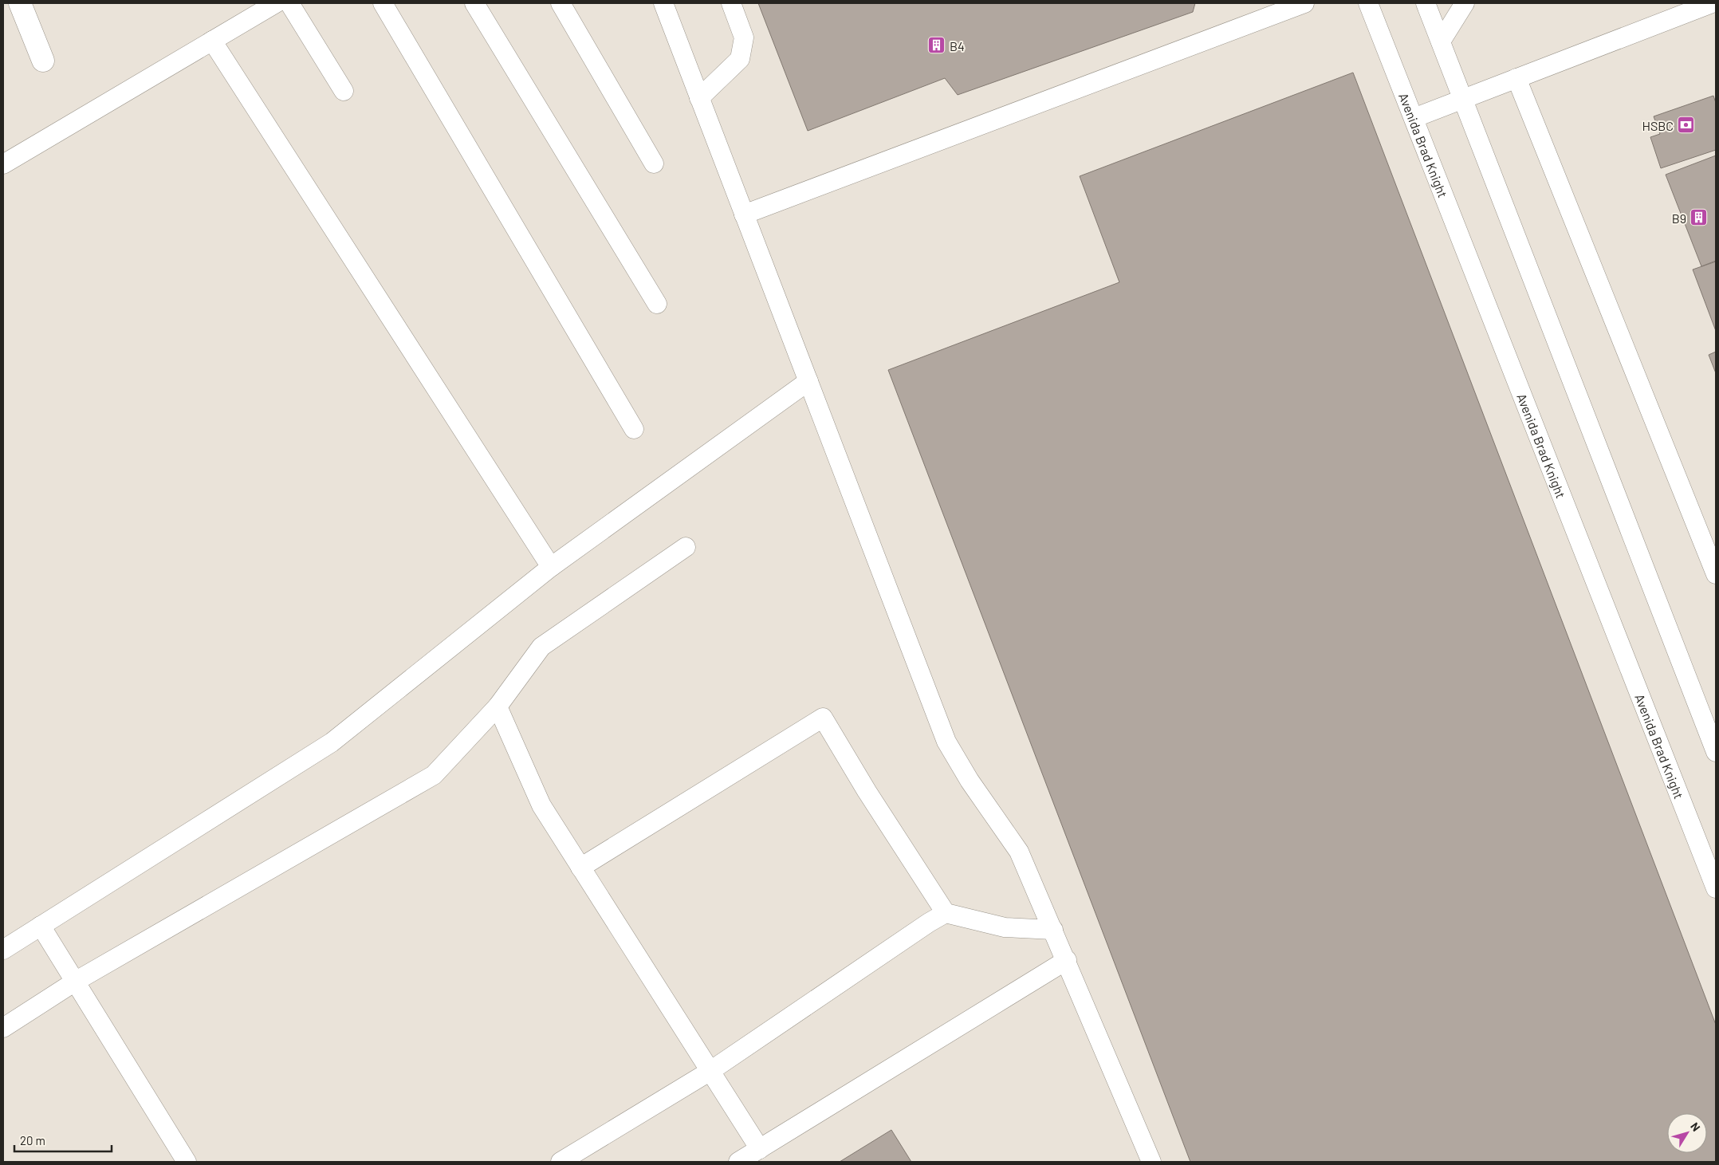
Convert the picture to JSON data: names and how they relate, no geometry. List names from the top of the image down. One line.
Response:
{"streets":{"lane":["Avenida Brad Knight"]},"places":{"building":["B4","B9"],"bank":["HSBC"]},"scale_bar":"20 m","north":"top right"}
